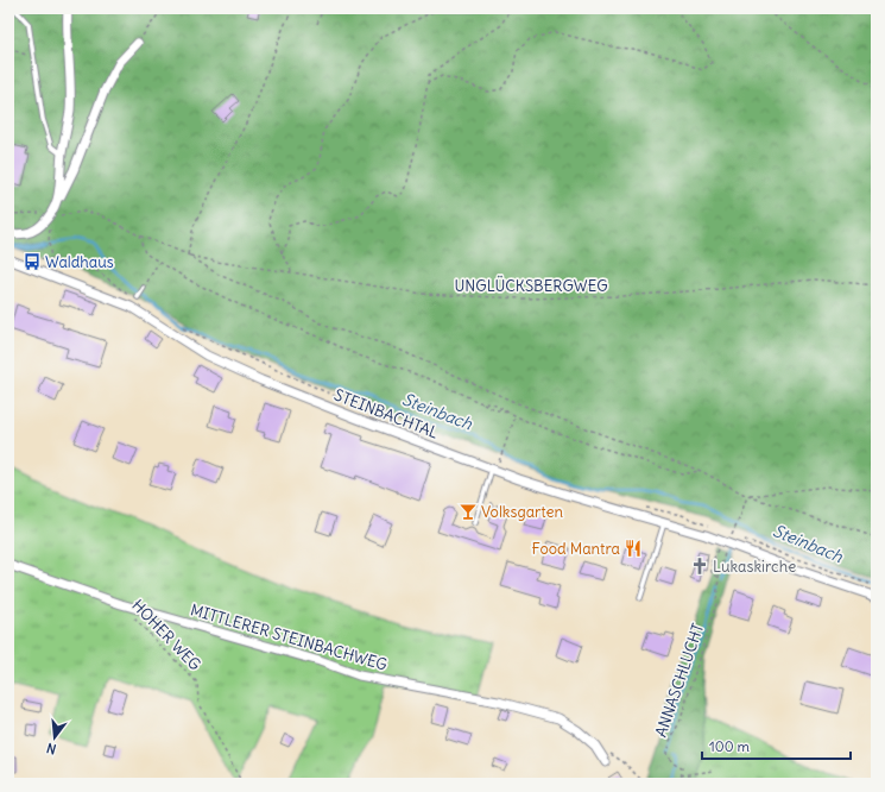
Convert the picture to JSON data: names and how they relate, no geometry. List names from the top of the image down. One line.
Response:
{"streets":{"street":["STEINBACHTAL","MITTLERER STEINBACHWEG"],"path":["UNGLÜCKSBERGWEG","HOHER WEG","ANNASCHLUCHT"]},"crossings":[["STEINBACHTAL","ANNASCHLUCHT"]],"water":["Steinbach"],"places":{"bus stop":["Waldhaus"],"bar":["Volksgarten"],"restaurant":["Food Mantra"],"church":["Lukaskirche"]},"scale_bar":"100 m","north":"bottom"}
